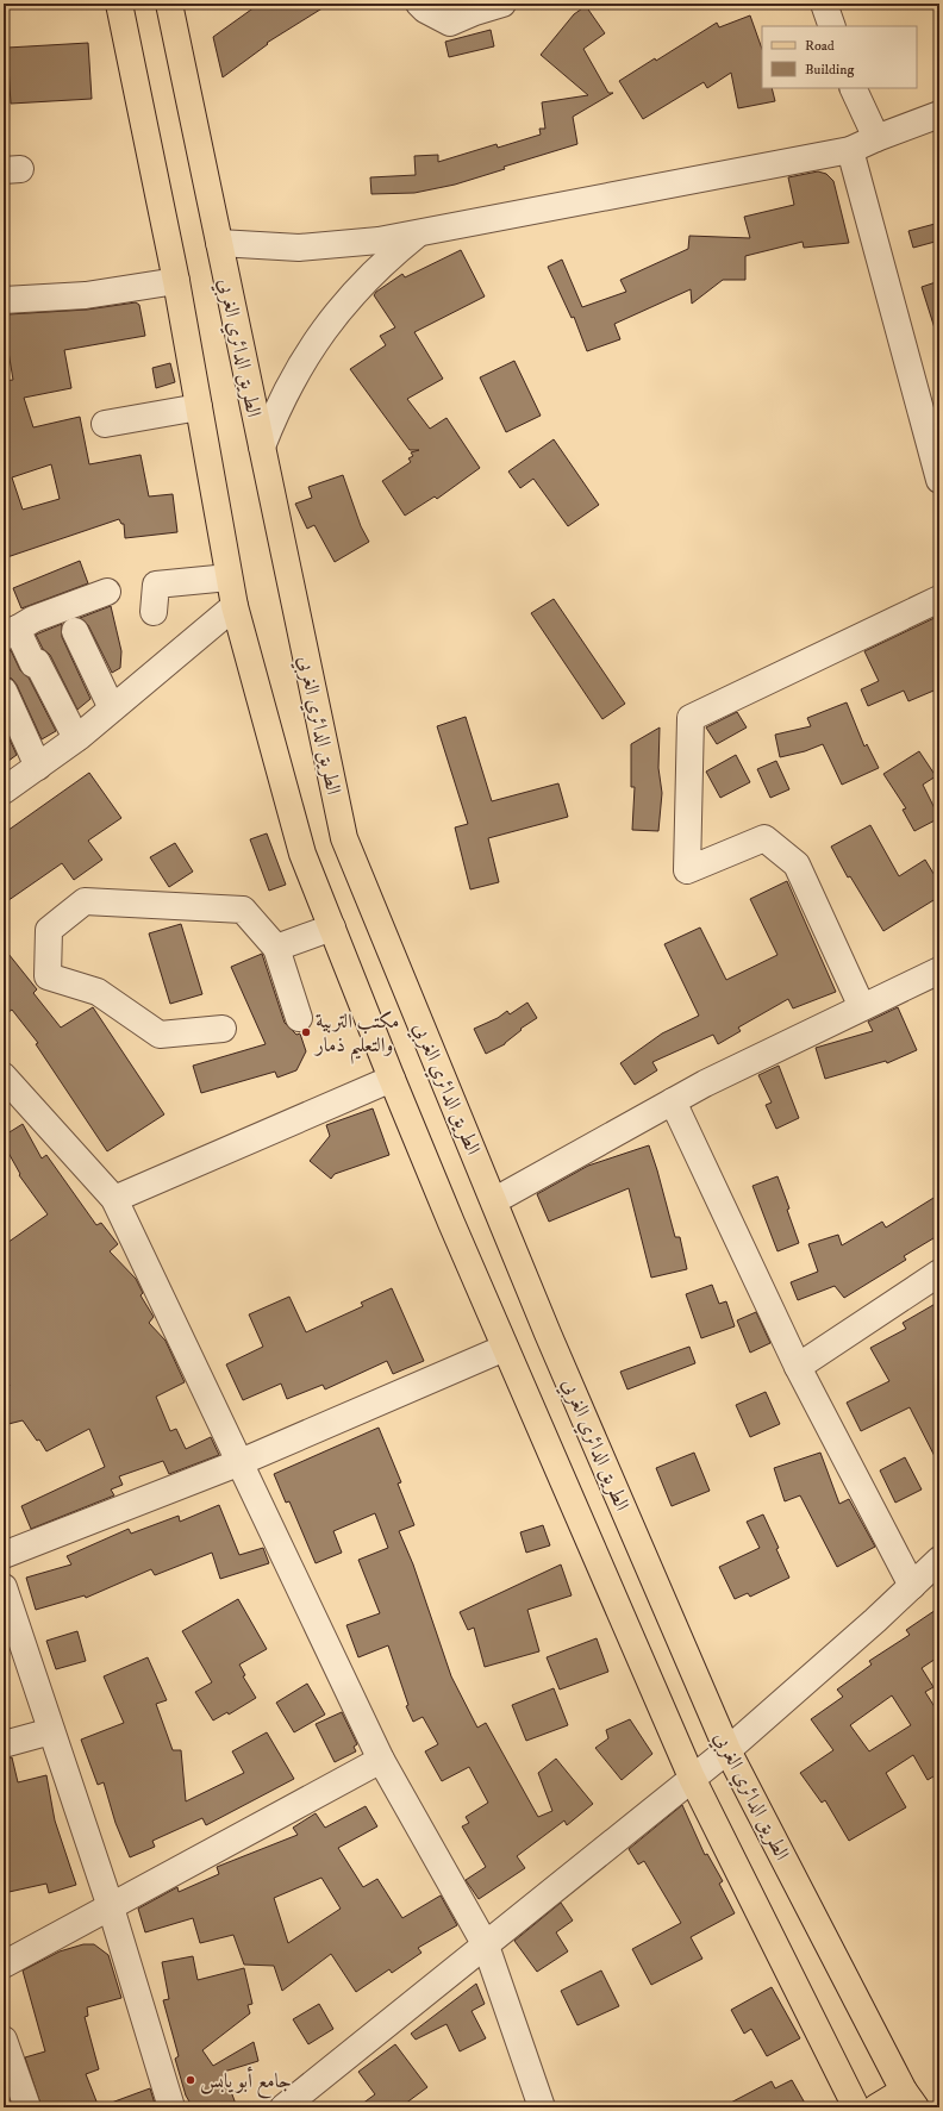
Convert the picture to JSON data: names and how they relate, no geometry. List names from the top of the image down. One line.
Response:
{"streets":{"main road":["الطريق الدائري الغربي"]},"places":["مكتب التربية والتعليم ذمار","جامع أبو يابس"],"legend":["Road","Building"]}
